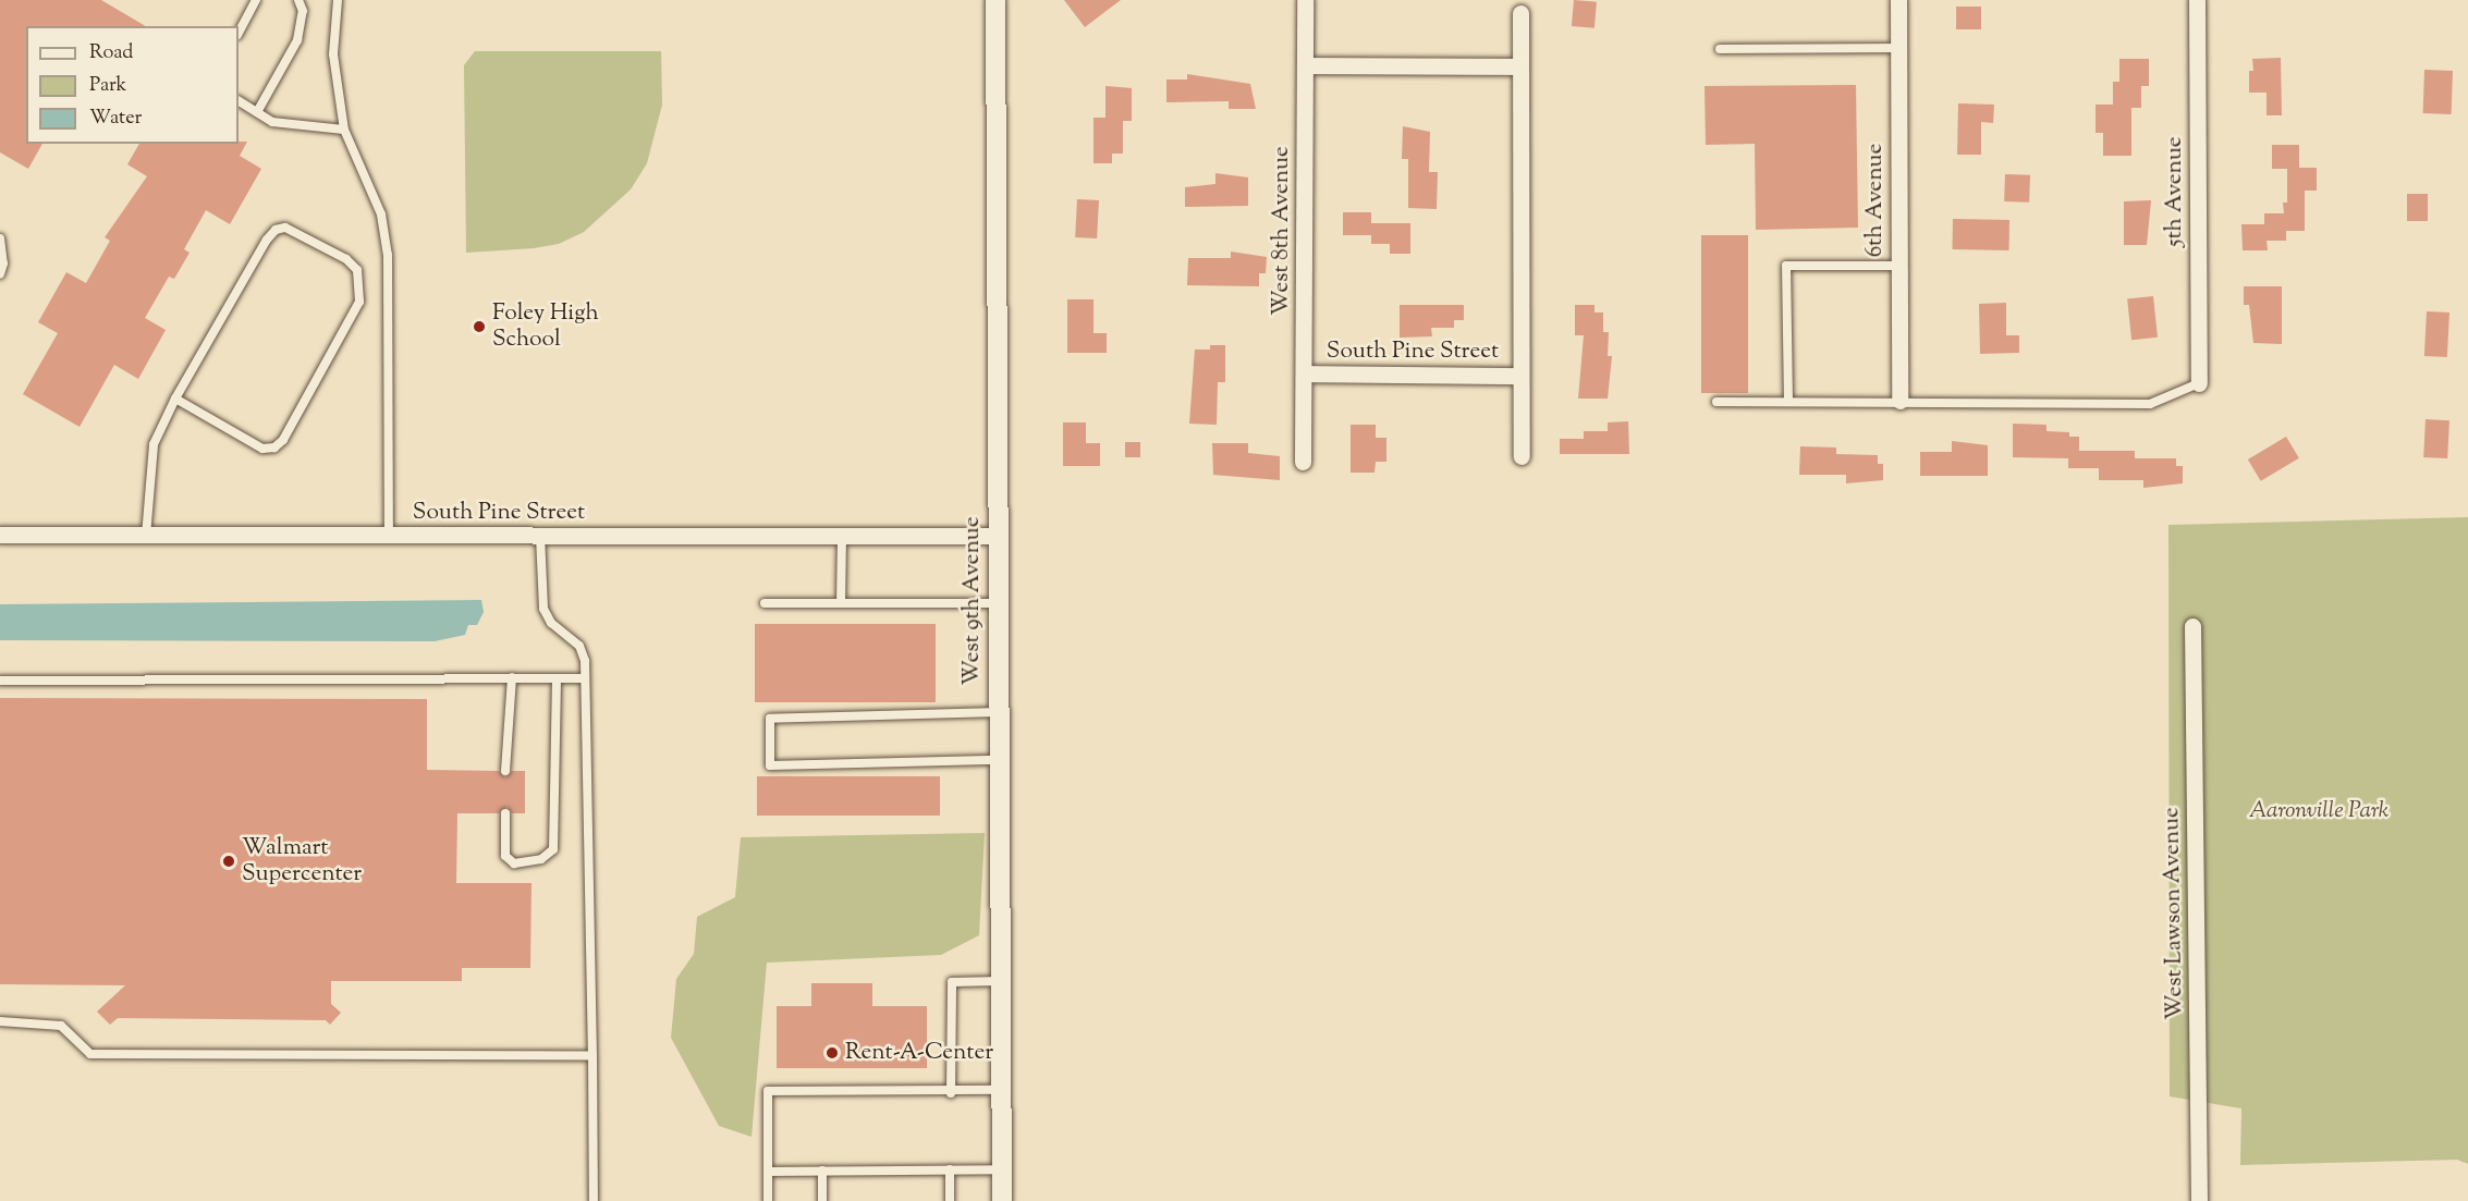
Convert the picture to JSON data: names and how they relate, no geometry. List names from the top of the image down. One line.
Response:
{"streets":{"street":["5th Avenue","6th Avenue","West 8th Avenue","South Pine Street","West 9th Avenue","West Lawson Avenue"]},"crossings":[["West 8th Avenue","South Pine Street"],["South Pine Street","West 9th Avenue"]],"parks":["Aaronville Park"],"places":["Foley High School","Walmart Supercenter","Rent-A-Center"],"legend":["Road","Park","Water"]}
